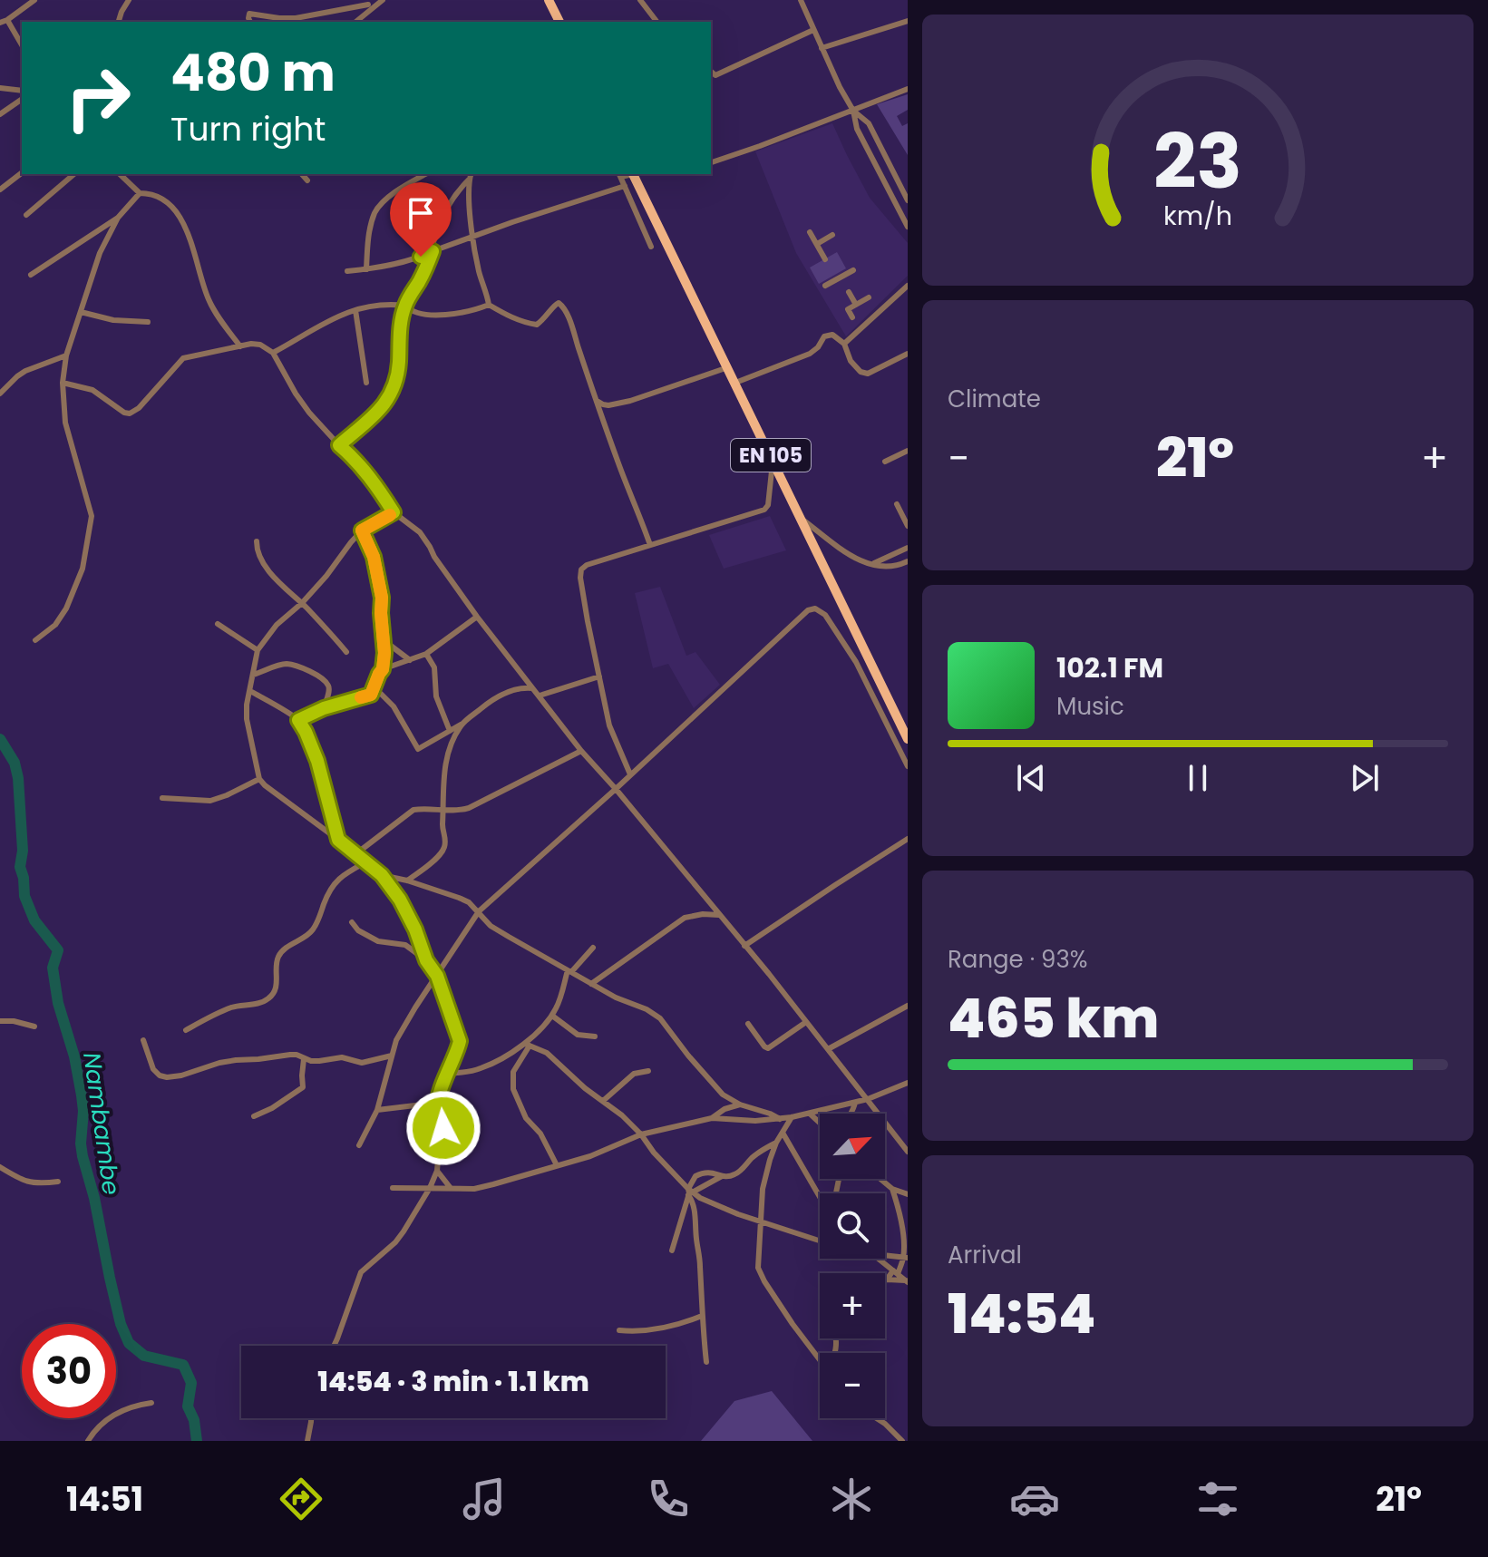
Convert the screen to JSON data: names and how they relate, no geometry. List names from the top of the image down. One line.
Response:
{"streets":{"main road":["EN 105"]},"water":["Nambambe"],"north":"top right","page":{"turn":["480 m","Turn right"],"tile":["Climate",["Range · 93%","465 km"],["Arrival","14:54"]],"heat":["−","21°","+"],"song":["102.1 FM","Music"],"map_buttons":["+","−"],"limit":"30","trip":"14:54 · 3 min · 1.1 km","tabs":["14:51","21°"],"gauge":["23","km/h"]}}
